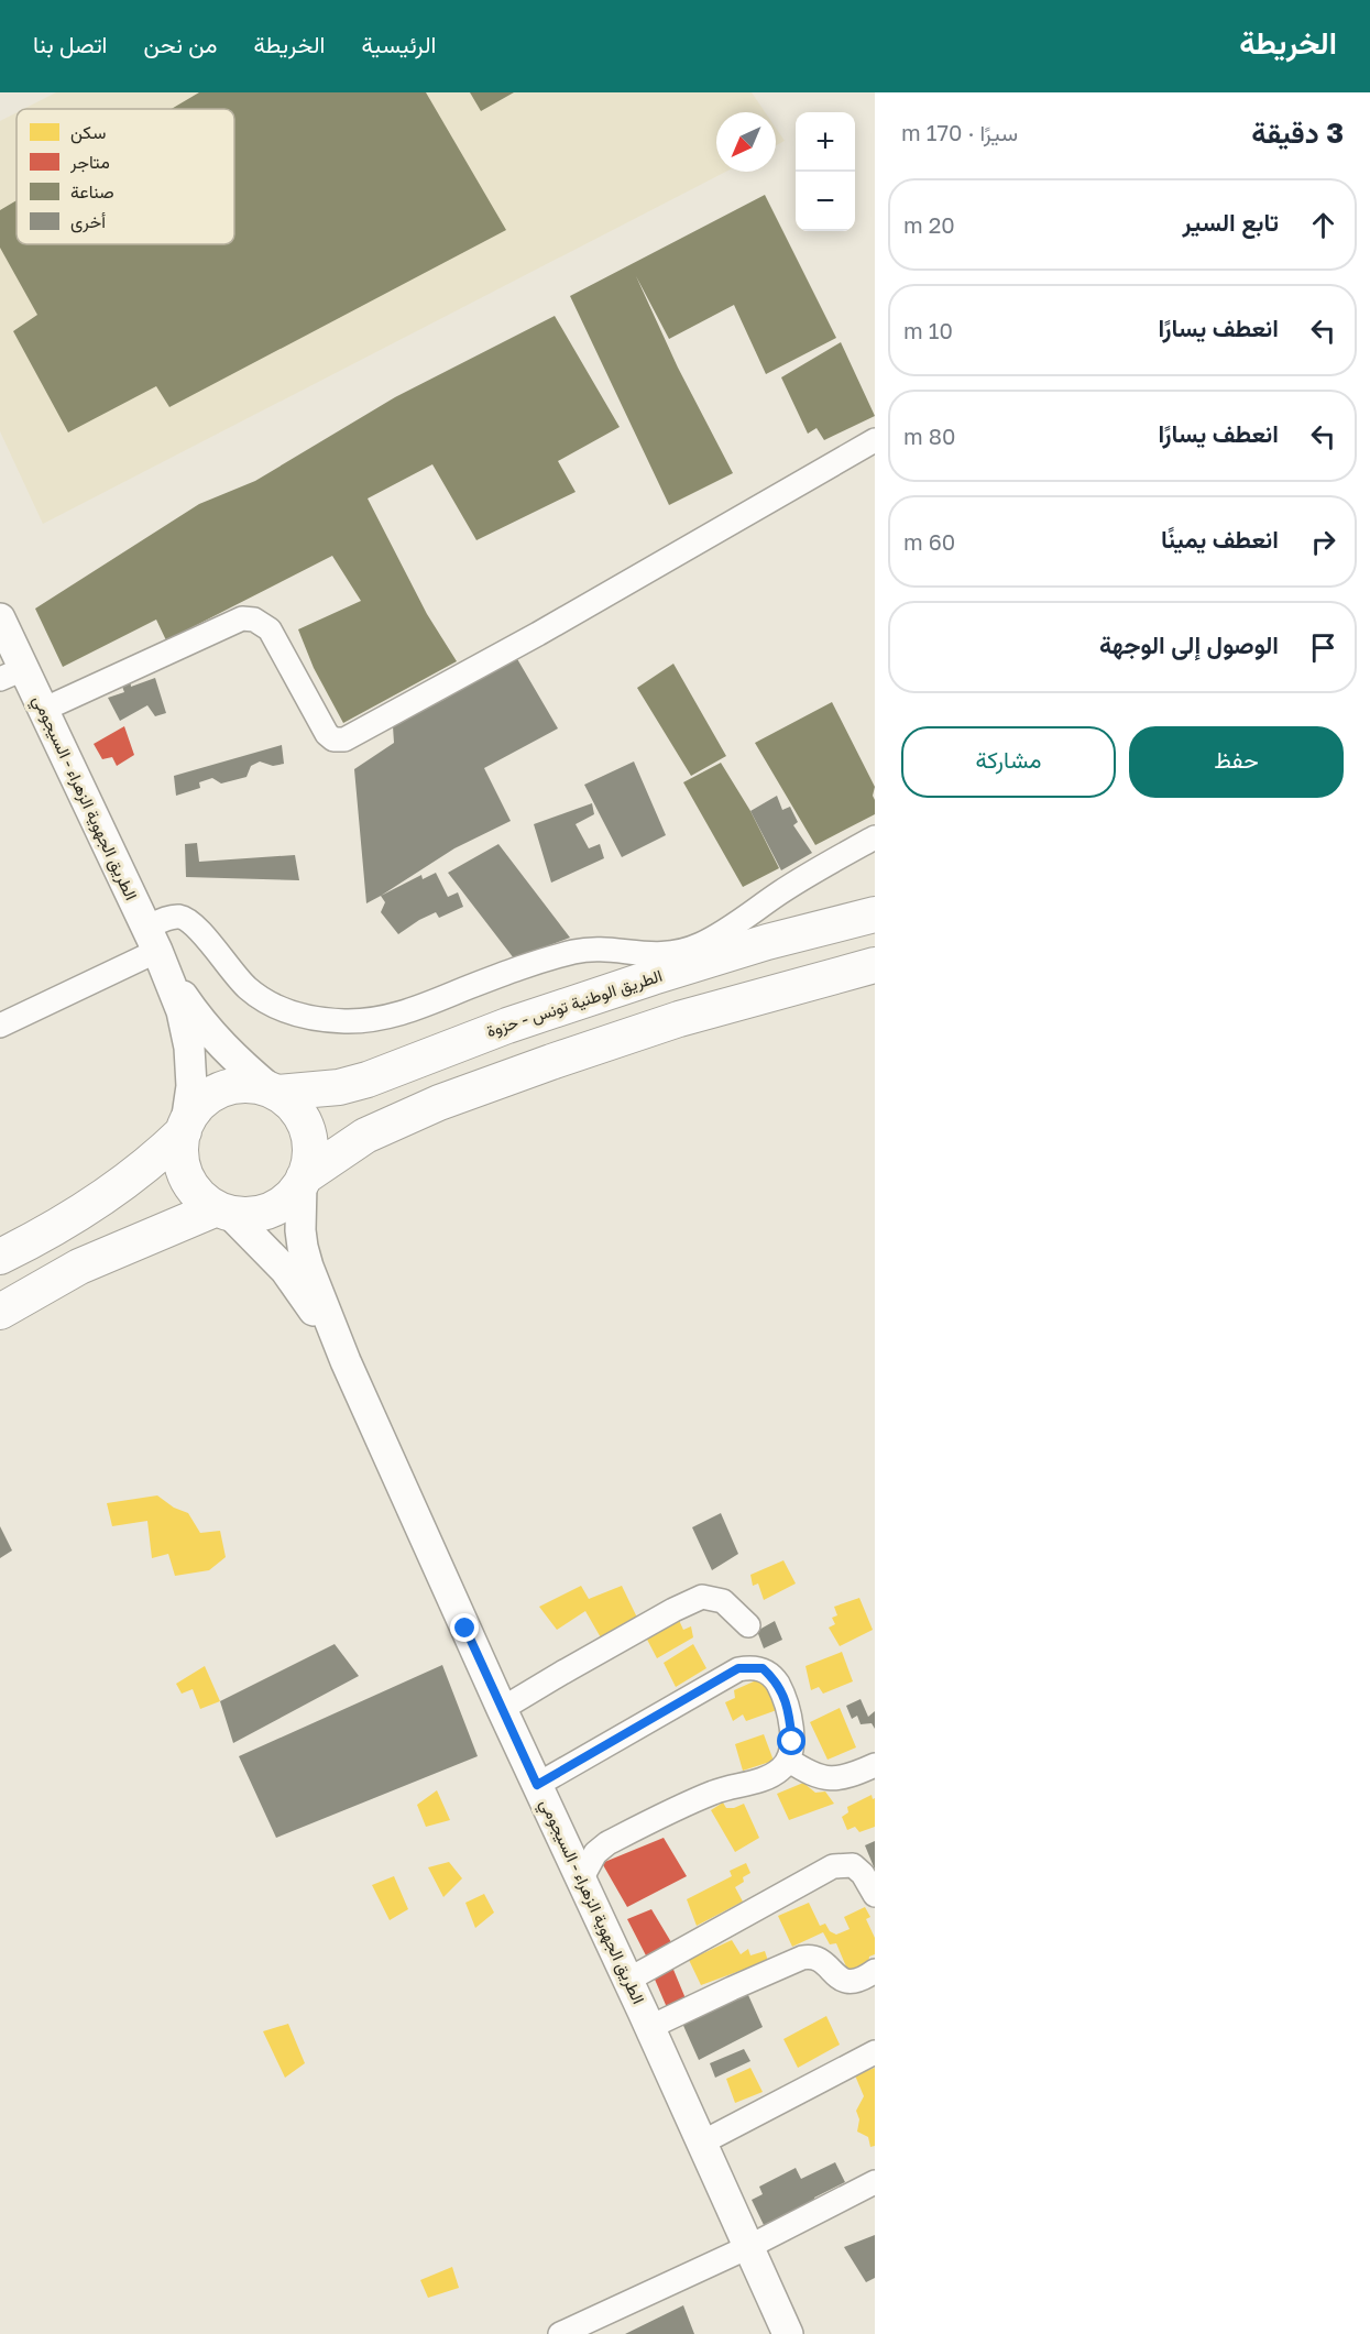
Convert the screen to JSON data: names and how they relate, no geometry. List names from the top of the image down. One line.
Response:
{"streets":{"highway":["الطريق الوطنية تونس - حزوة"],"main road":["الطريق الجهوية الزهراء - السيجومي"]},"crossings":[["الطريق الجهوية الزهراء - السيجومي","الطريق الوطنية تونس - حزوة"]],"legend":["سكن","متاجر","صناعة","أخرى"],"north":"bottom left","page":{"header":"الخريطة","nav":["الرئيسية","الخريطة","من نحن","اتصل بنا"],"heading":["3 دقيقة","سيرًا · 170 m"],"map_buttons":["+","−"],"list":[["تابع السير","20 m"],["انعطف يسارًا","10 m"],["انعطف يسارًا","80 m"],["انعطف يمينًا","60 m"],"الوصول إلى الوجهة"],"buttons":["حفظ","مشاركة"]}}
